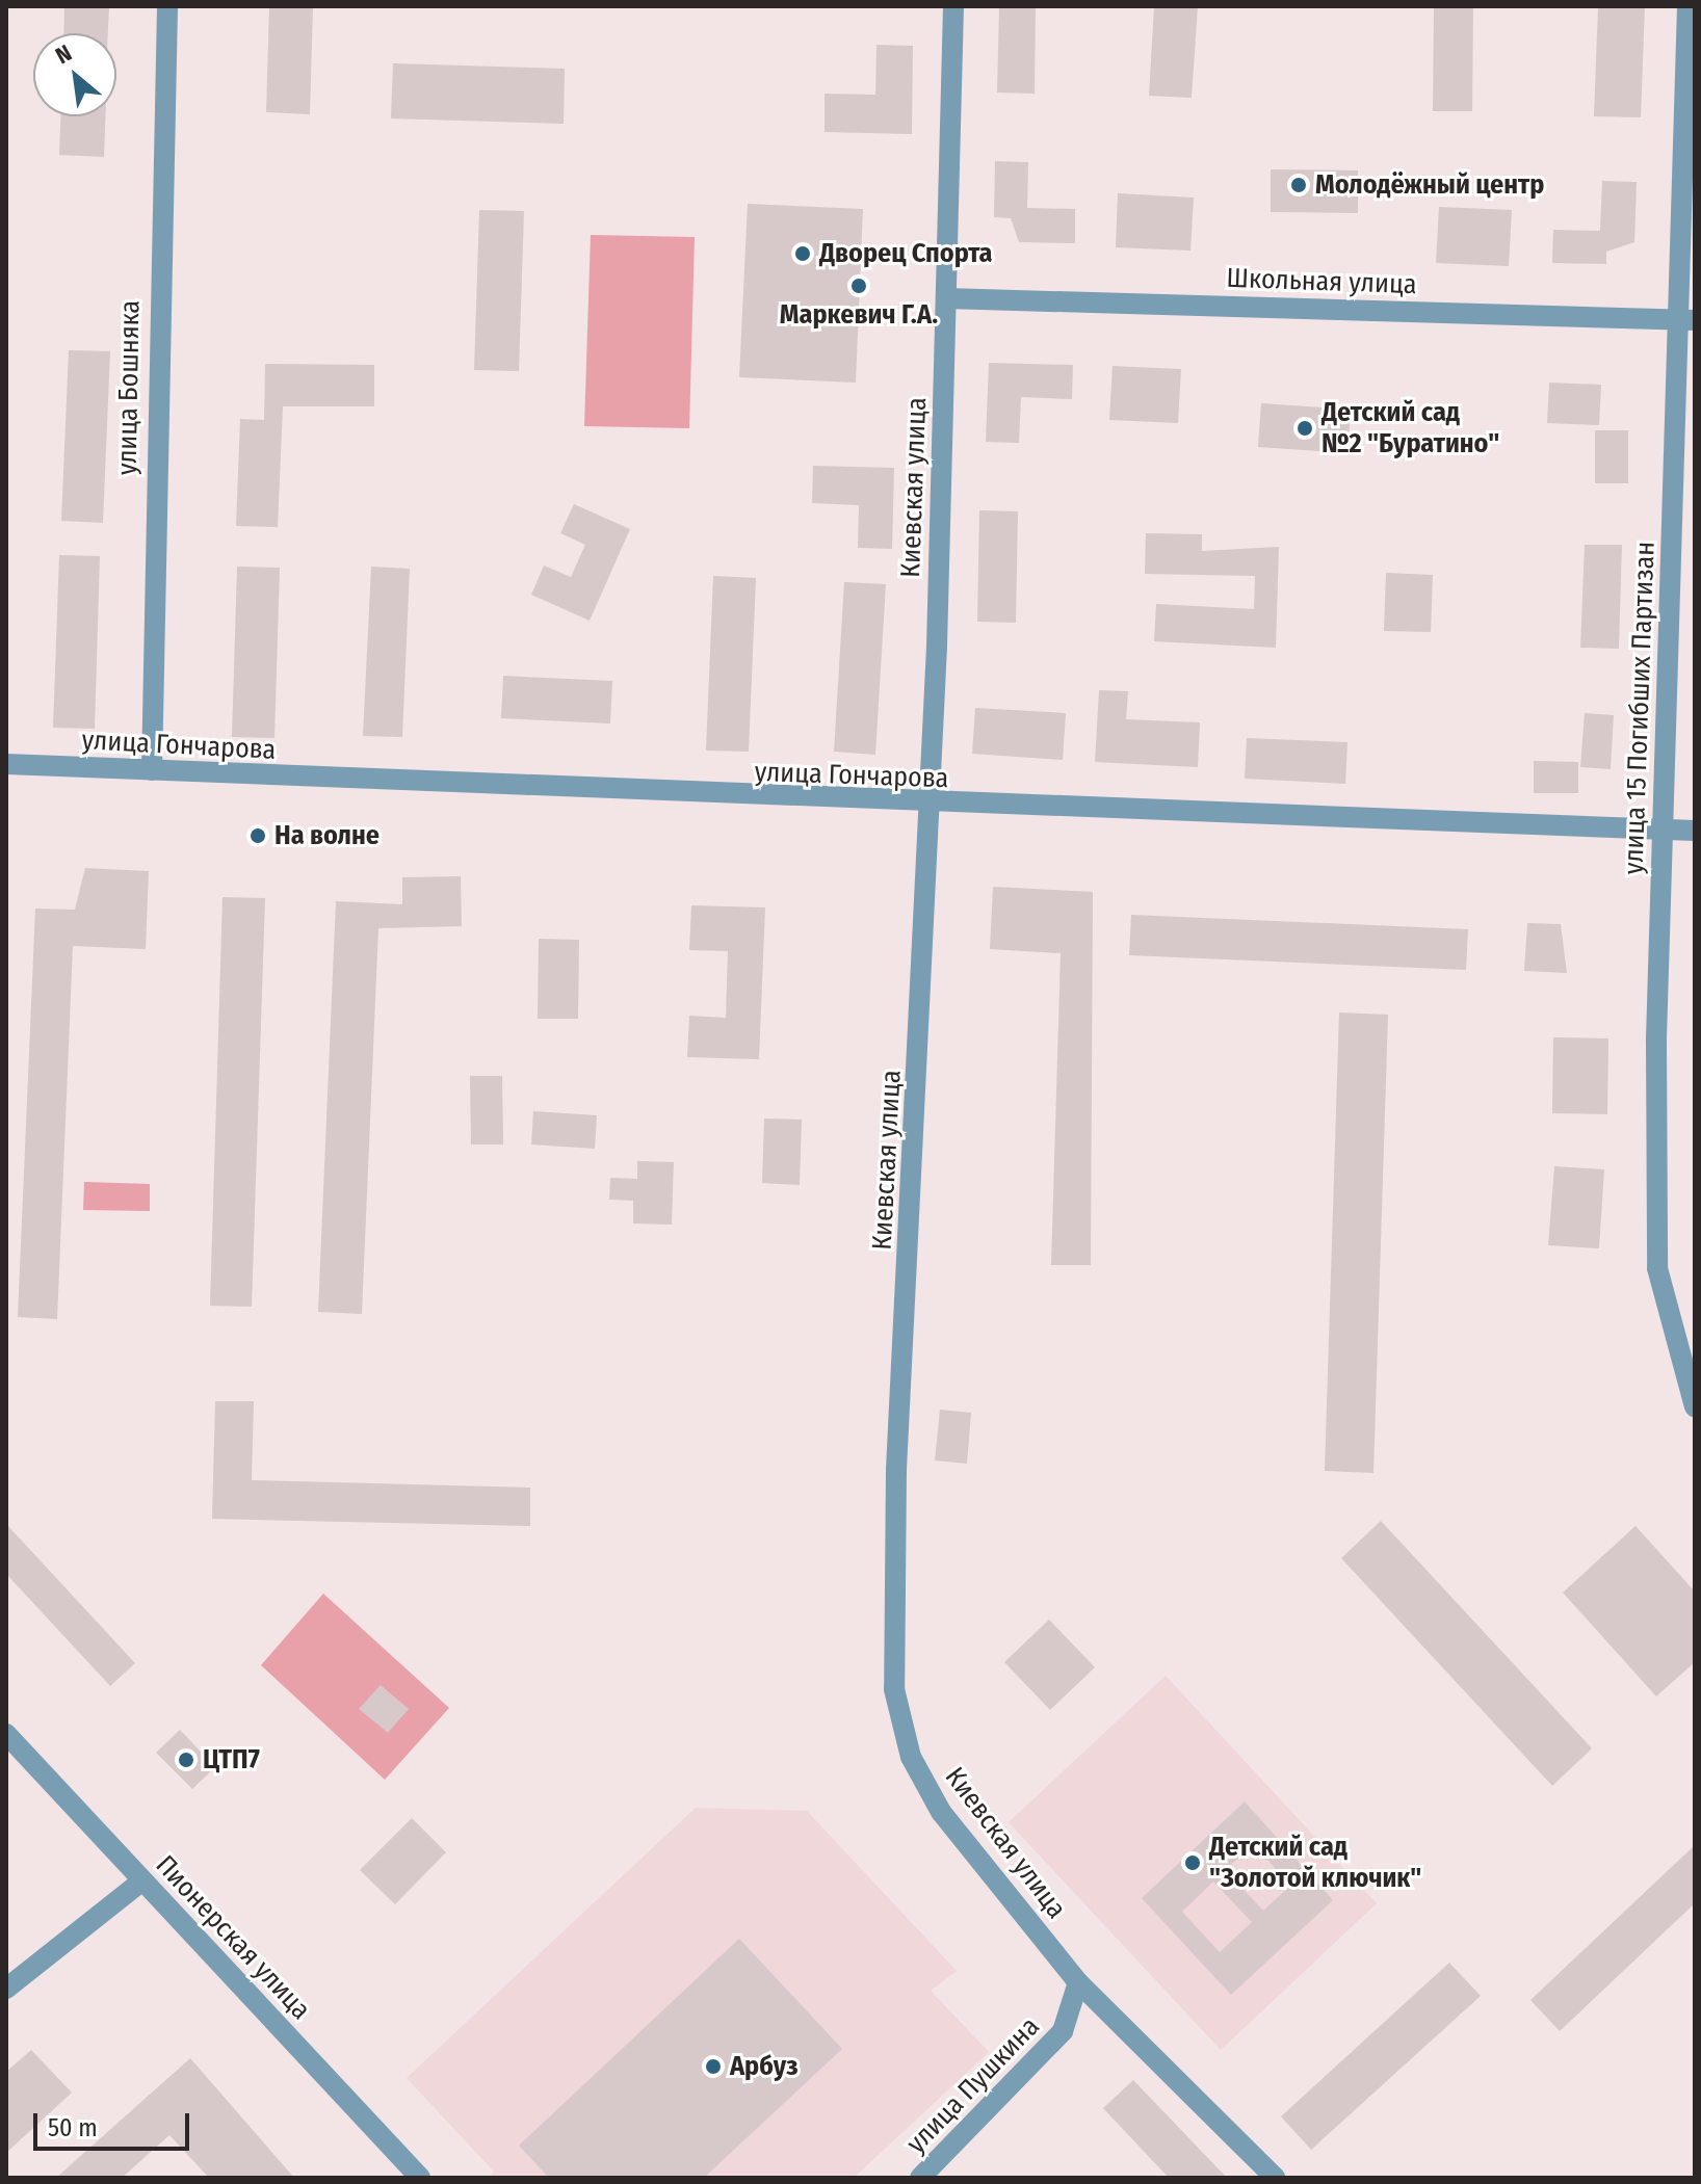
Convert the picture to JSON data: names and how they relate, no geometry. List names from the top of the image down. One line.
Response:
{"streets":{"street":["Школьная улица","улица Бошняка","Киевская улица","улица 15 Погибших Партизан","улица Гончарова","Пионерская улица","улица Пушкина"]},"crossings":[["Школьная улица","Киевская улица"],["Школьная улица","улица 15 Погибших Партизан"],["улица Бошняка","улица Гончарова"],["Киевская улица","улица Гончарова"],["Киевская улица","улица Пушкина"],["улица 15 Погибших Партизан","улица Гончарова"]],"places":["Молодёжный центр","Дворец Спорта","Маркевич Г.А.","Детский сад №2 \"Буратино\"","На волне","ЦТП7","Детский сад \"Золотой ключик\"","Арбуз"],"scale_bar":"50 m","north":"top left"}
